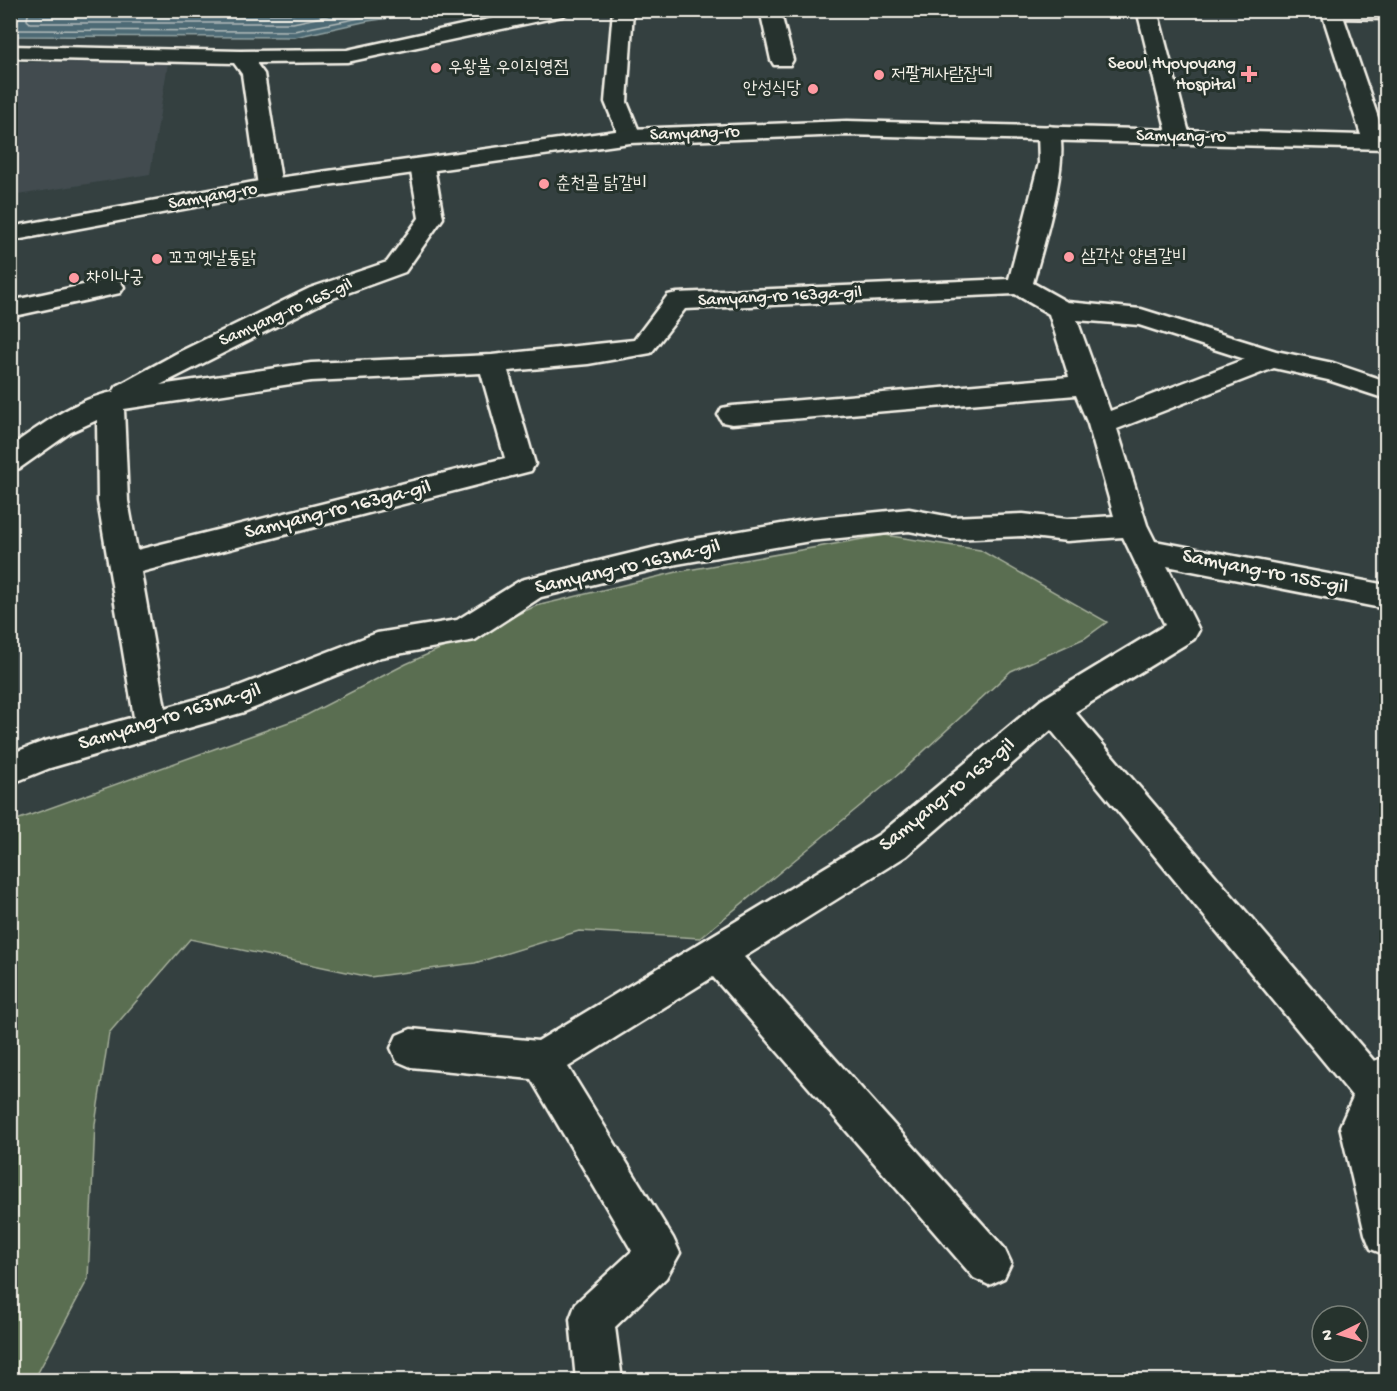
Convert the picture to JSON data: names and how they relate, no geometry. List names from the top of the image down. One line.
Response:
{"streets":{"street":["Samyang-ro","Samyang-ro 163ga-gil","Samyang-ro 165-gil","Samyang-ro 163na-gil","Samyang-ro 155-gil","Samyang-ro 163-gil"]},"crossings":[["Samyang-ro","Samyang-ro 165-gil"],["Samyang-ro 163ga-gil","Samyang-ro 165-gil"],["Samyang-ro 163na-gil","Samyang-ro 155-gil"],["Samyang-ro 163na-gil","Samyang-ro 163-gil"],["Samyang-ro 155-gil","Samyang-ro 163-gil"]],"places":{"other":["우왕불 우이직영점","저팔계사람잡네","안성식당","춘천골 닭갈비","삼각산 양념갈비","꼬꼬옛날통닭","차이나궁"],"health":["Seoul Hyoyoyang Hospital"]},"north":"left"}
